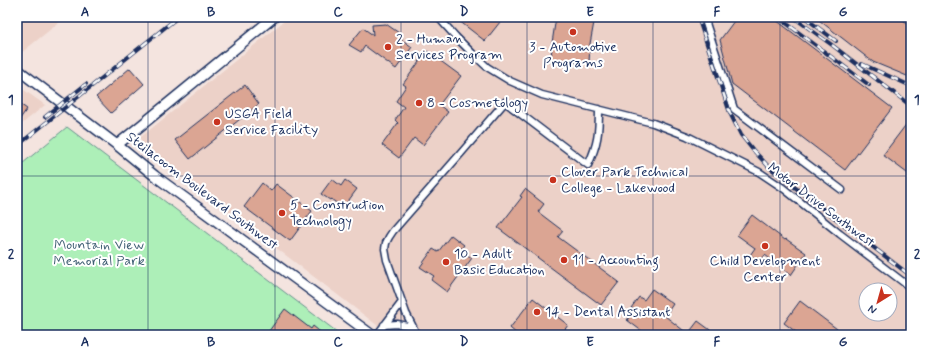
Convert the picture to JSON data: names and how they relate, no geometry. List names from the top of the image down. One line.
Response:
{"streets":{"main road":["Steilacoom Boulevard Southwest"],"street":["Motor Drive Southwest"]},"parks":["Mountain View Memorial Park"],"places":["3 - Automotive Programs","2 - Human Services Program","8 - Cosmetology","USGA Field Service Facility","Clover Park Technical College - Lakewood","5 - Construction Technology","Child Development Center","11 - Accounting","10 - Adult Basic Education","14 - Dental Assistant"],"north":"bottom left","grid":{"columns":["A","B","C","D","E","F","G"],"rows":["1","2"]}}
